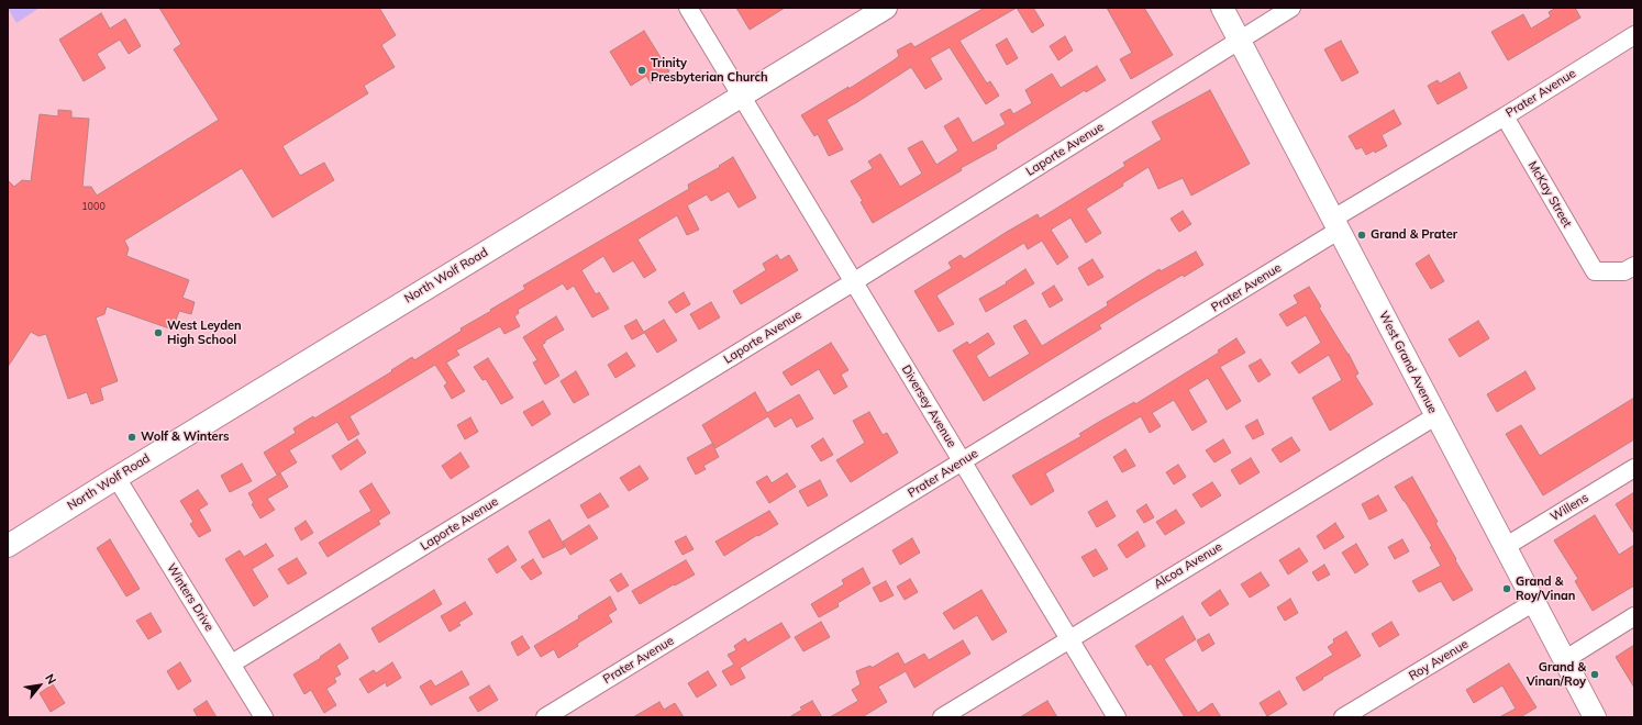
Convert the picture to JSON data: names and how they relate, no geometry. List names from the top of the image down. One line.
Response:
{"streets":{"main road":["North Wolf Road","West Grand Avenue"],"street":["Prater Avenue","Laporte Avenue","McKay Street","Diversey Avenue","Willens","Alcoa Avenue","Winters Drive","Roy Avenue"]},"crossings":[["Prater Avenue","McKay Street"],["Prater Avenue","West Grand Avenue"],["Prater Avenue","Diversey Avenue"],["Laporte Avenue","West Grand Avenue"],["Laporte Avenue","Diversey Avenue"],["Laporte Avenue","Winters Drive"],["North Wolf Road","Diversey Avenue"],["North Wolf Road","Winters Drive"],["West Grand Avenue","Willens"],["West Grand Avenue","Alcoa Avenue"],["West Grand Avenue","Roy Avenue"],["Diversey Avenue","Alcoa Avenue"]],"places":["Trinity Presbyterian Church","Grand & Prater","West Leyden High School","Wolf & Winters","Grand & Roy/Vinan","Grand & Vinan/Roy"],"house_numbers":["1000"],"north":"top right"}
